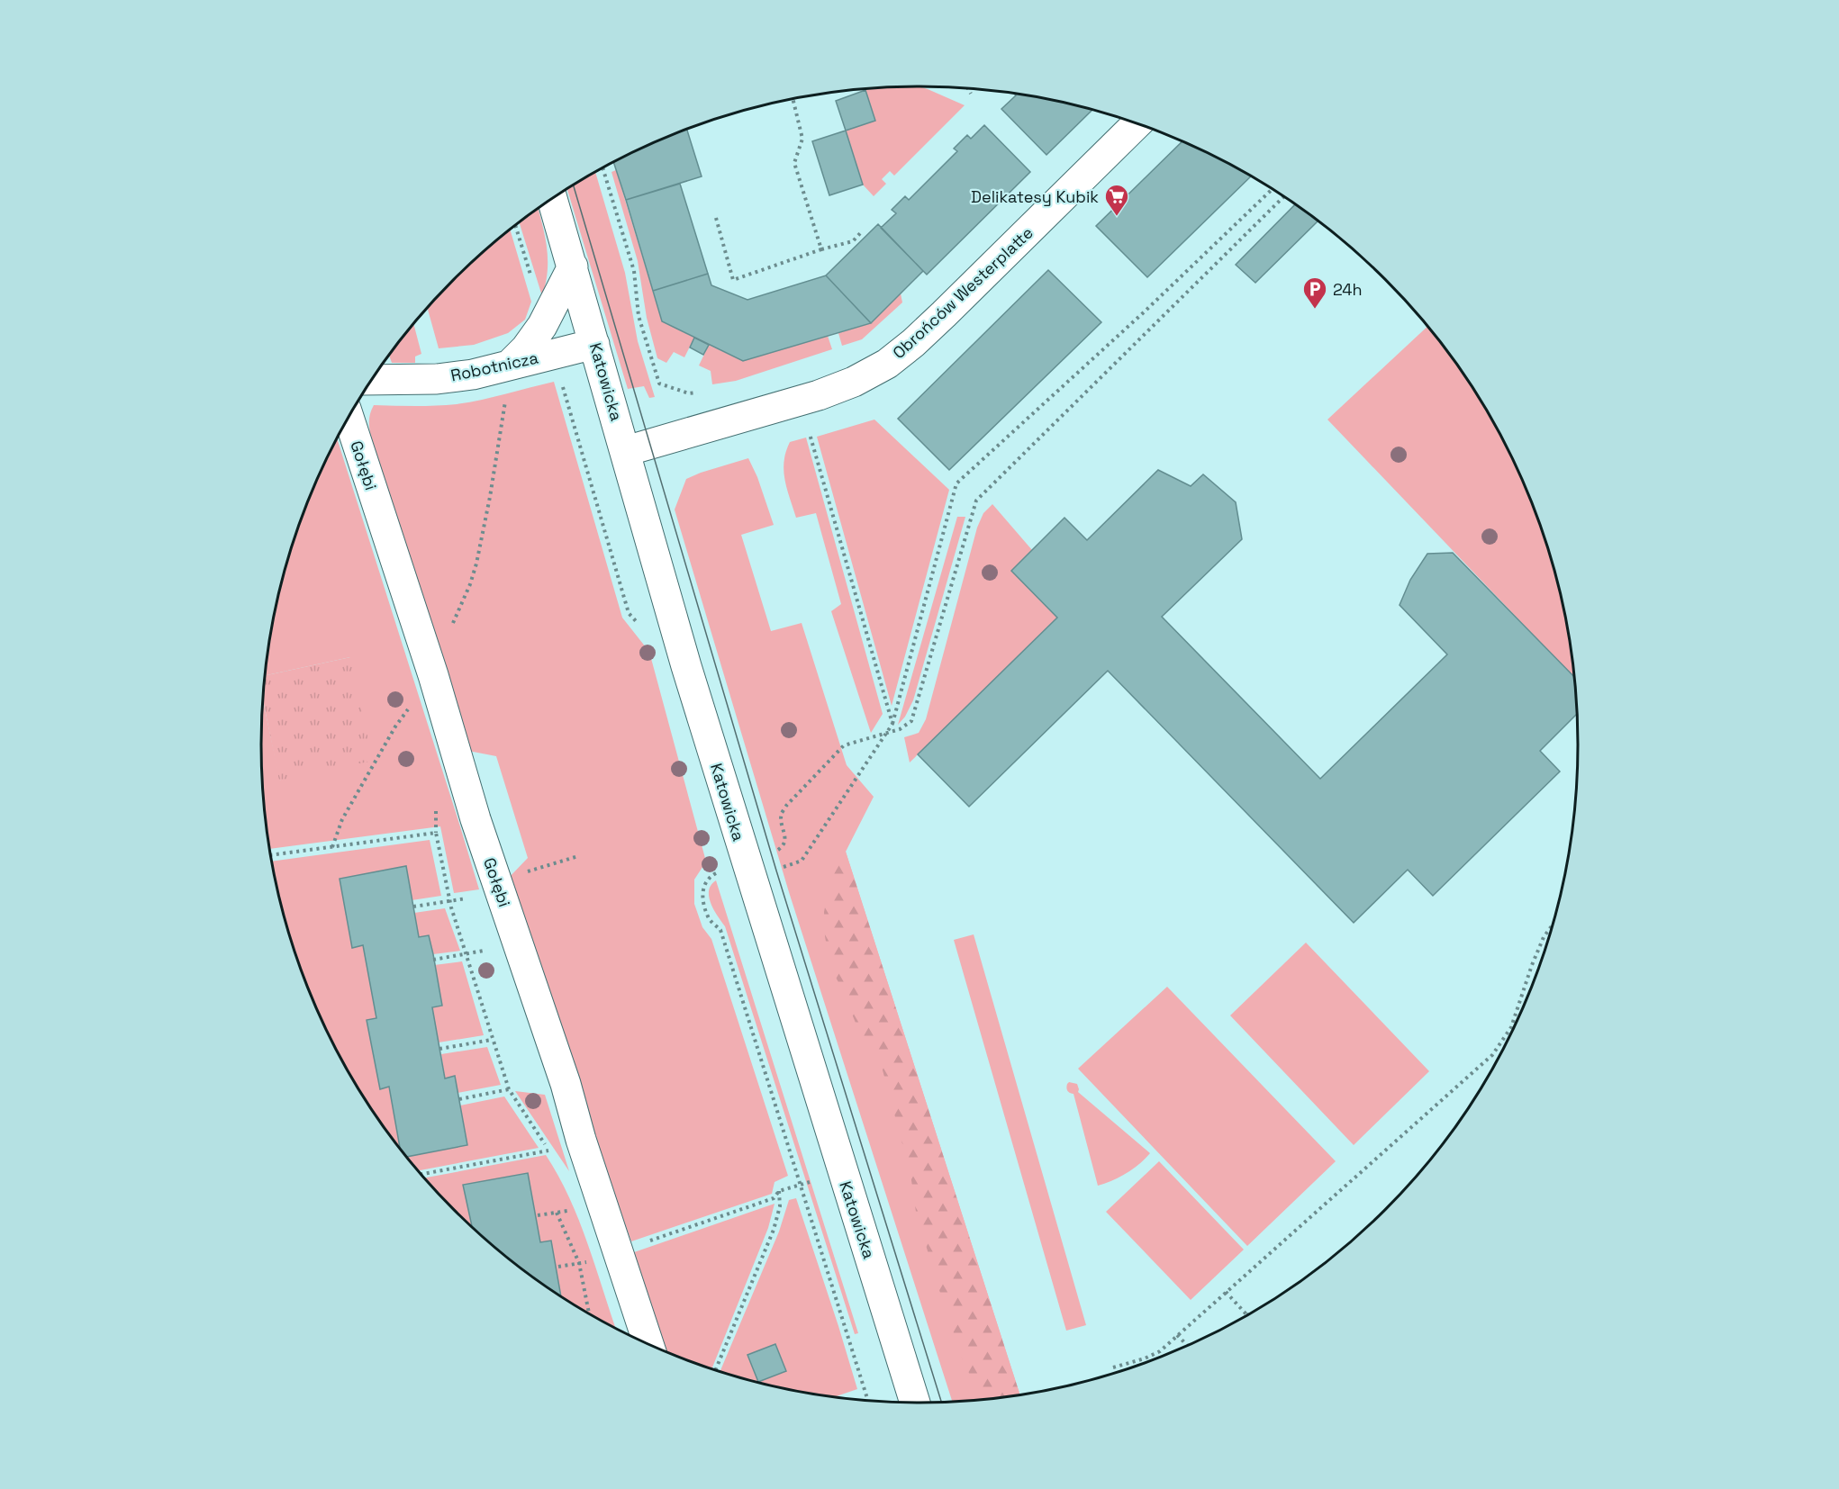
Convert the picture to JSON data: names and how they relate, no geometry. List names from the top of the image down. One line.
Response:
{"streets":{"street":["Obrońców Westerplatte","Robotnicza","Katowicka","Gołębi"]},"crossings":[["Obrońców Westerplatte","Katowicka"],["Robotnicza","Katowicka"]],"places":{"supermarket":["Delikatesy Kubik"],"parking":["24h"]}}
